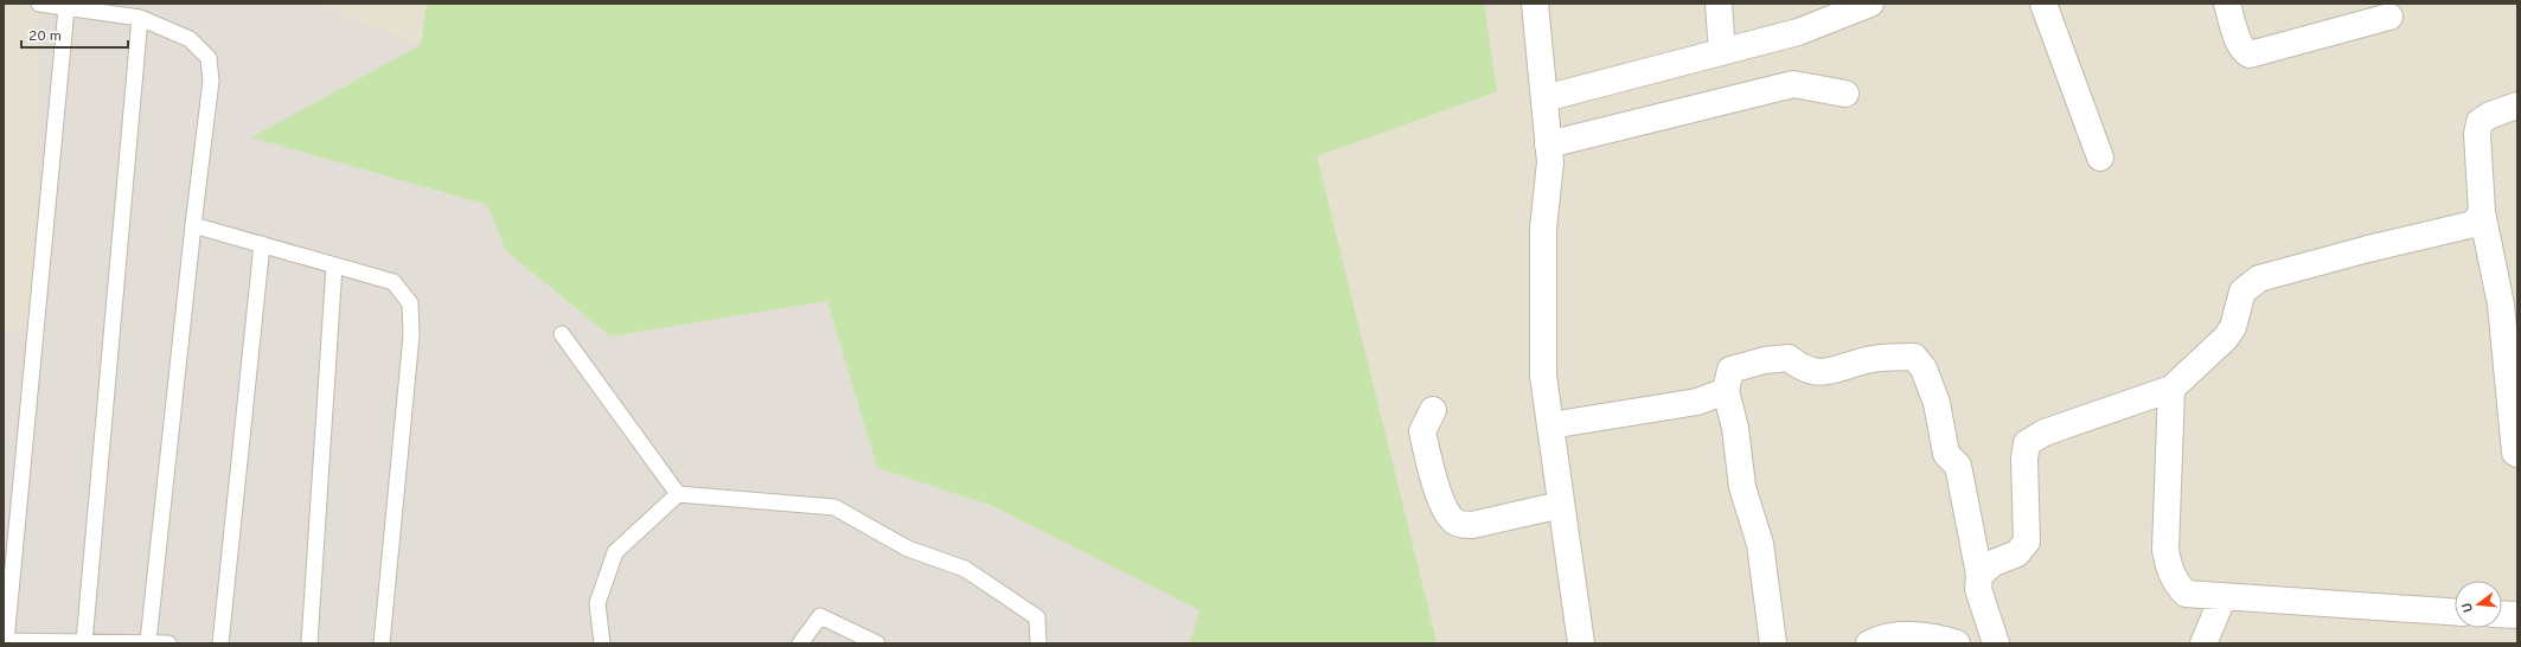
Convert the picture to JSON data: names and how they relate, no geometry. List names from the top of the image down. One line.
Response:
{"scale_bar":"20 m","north":"left"}
